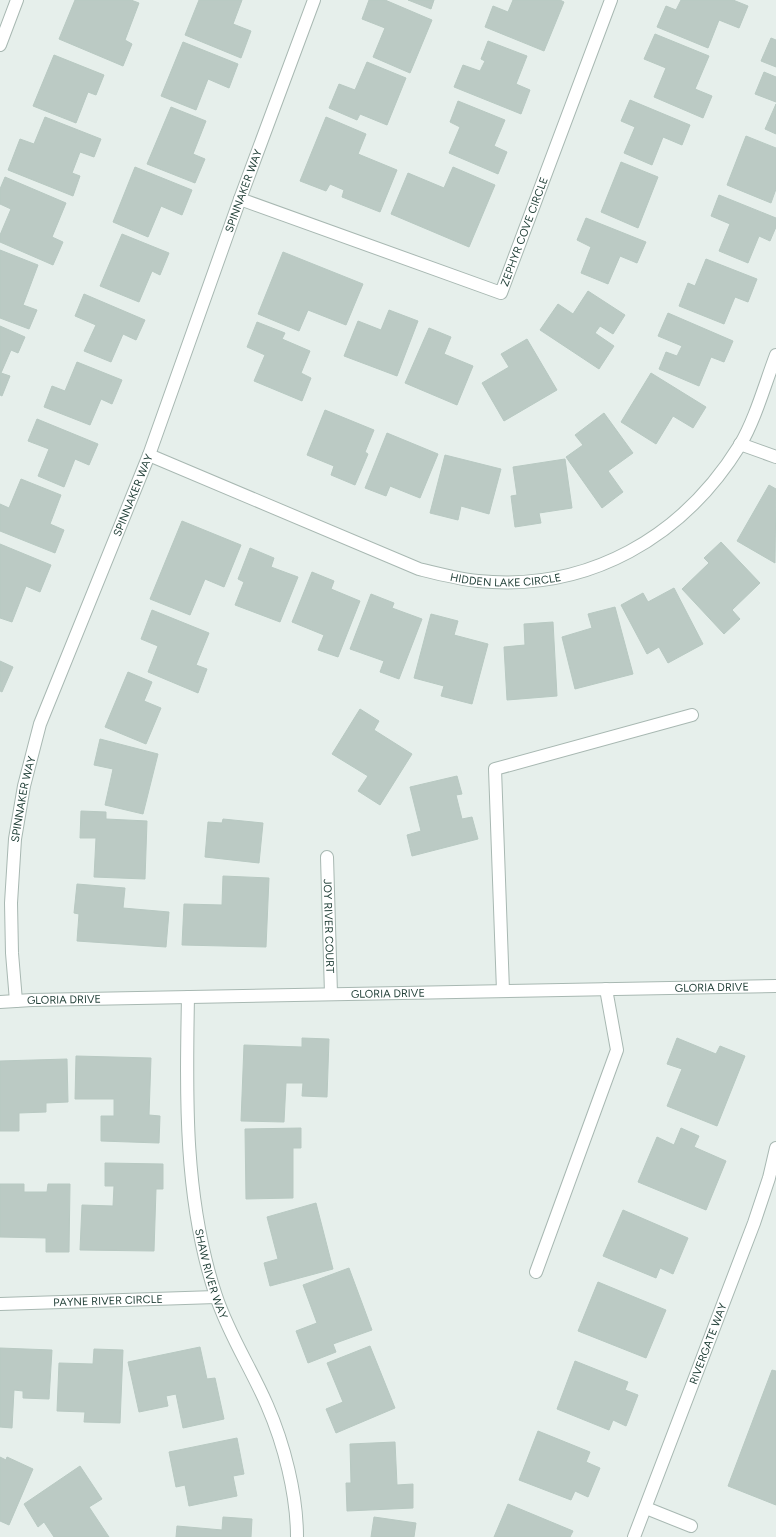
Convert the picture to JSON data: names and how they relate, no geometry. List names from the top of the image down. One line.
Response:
{"streets":{"street":["SPINNAKER WAY","ZEPHYR COVE CIRCLE","HIDDEN LAKE CIRCLE","JOY RIVER COURT","GLORIA DRIVE","SHAW RIVER WAY","PAYNE RIVER CIRCLE","RIVERGATE WAY"]},"crossings":[["SPINNAKER WAY","ZEPHYR COVE CIRCLE"],["SPINNAKER WAY","HIDDEN LAKE CIRCLE"],["SPINNAKER WAY","GLORIA DRIVE"],["JOY RIVER COURT","GLORIA DRIVE"],["GLORIA DRIVE","SHAW RIVER WAY"],["SHAW RIVER WAY","PAYNE RIVER CIRCLE"]]}
